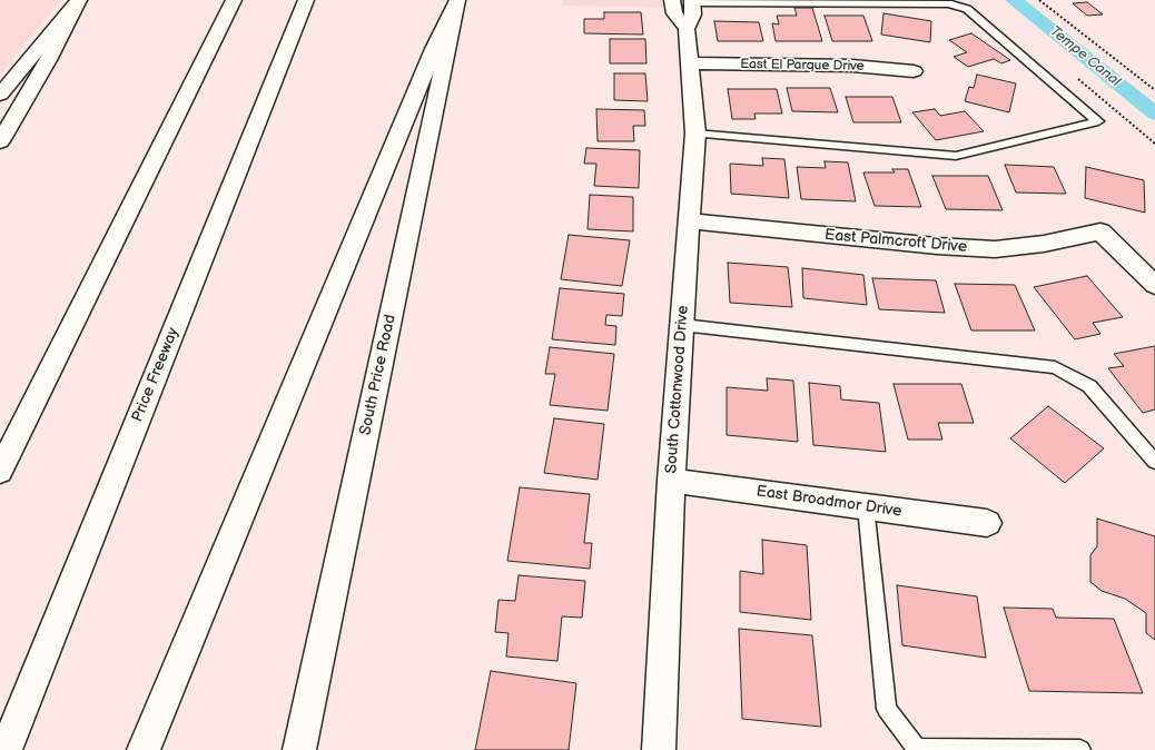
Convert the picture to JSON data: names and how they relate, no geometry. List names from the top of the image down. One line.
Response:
{"streets":{"main road":["East El Parque Drive","East Palmcroft Drive","Price Freeway","South Price Road","South Cottonwood Drive","East Broadmor Drive"]},"crossings":[["East El Parque Drive","South Cottonwood Drive"],["East Palmcroft Drive","South Cottonwood Drive"],["South Cottonwood Drive","East Broadmor Drive"]],"water":["Tempe Canal"]}
